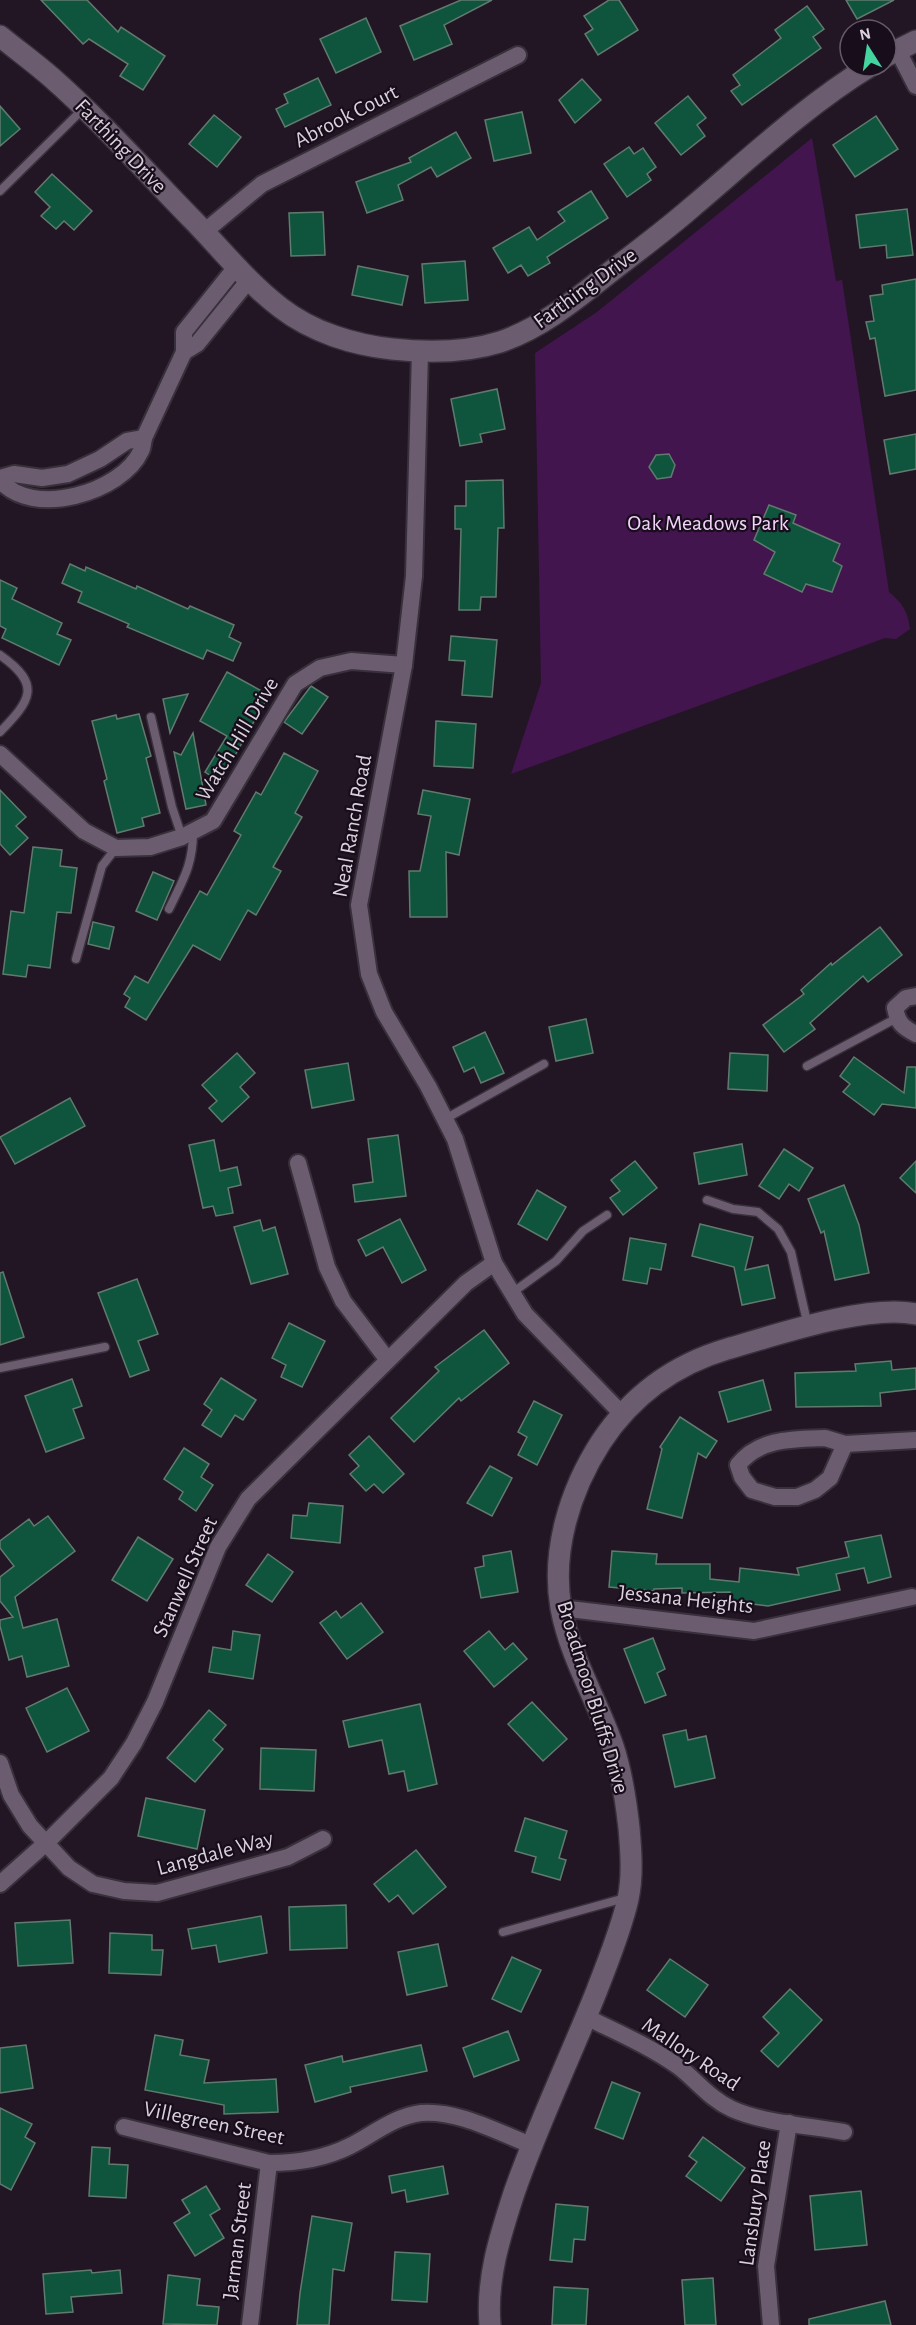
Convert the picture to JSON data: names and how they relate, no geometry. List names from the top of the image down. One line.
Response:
{"streets":{"street":["Abrook Court","Farthing Drive","Watch Hill Drive","Neal Ranch Road","Stanwell Street","Jessana Heights","Broadmoor Bluffs Drive","Langdale Way","Mallory Road","Villegreen Street","Lansbury Place","Jarman Street"]},"crossings":[["Abrook Court","Farthing Drive"],["Farthing Drive","Neal Ranch Road"],["Watch Hill Drive","Neal Ranch Road"],["Neal Ranch Road","Stanwell Street"],["Neal Ranch Road","Broadmoor Bluffs Drive"],["Stanwell Street","Langdale Way"],["Jessana Heights","Broadmoor Bluffs Drive"],["Broadmoor Bluffs Drive","Mallory Road"],["Broadmoor Bluffs Drive","Villegreen Street"],["Mallory Road","Lansbury Place"],["Villegreen Street","Jarman Street"]],"parks":["Oak Meadows Park"],"north":"top"}
